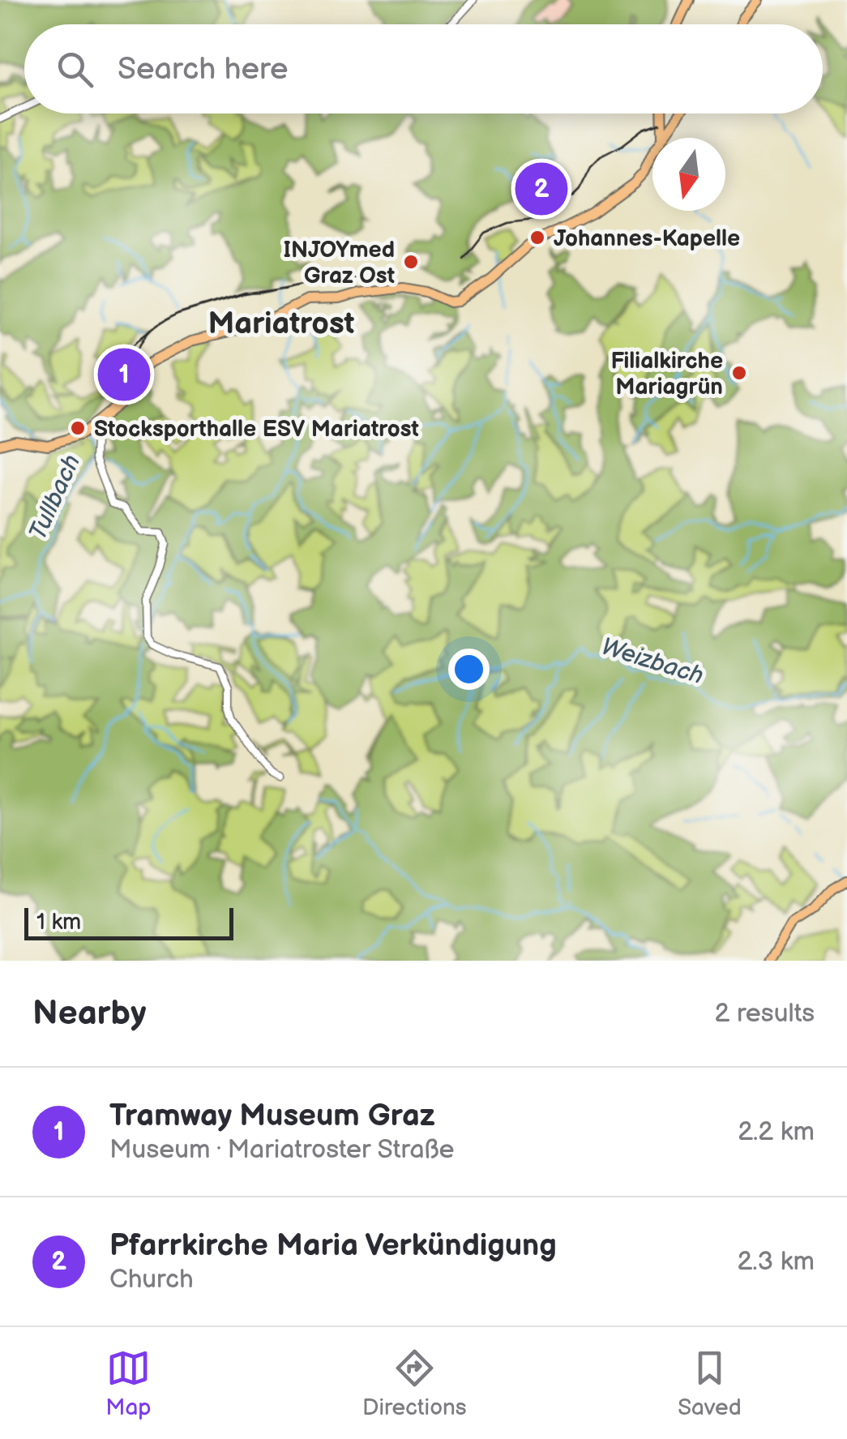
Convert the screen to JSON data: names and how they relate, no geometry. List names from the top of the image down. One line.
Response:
{"districts":["Mariatrost"],"water":["Tullbach","Weizbach"],"places":["Johannes-Kapelle","INJOYmed Graz Ost","Filialkirche Mariagrün","Stocksporthalle ESV Mariatrost"],"scale_bar":"1 km","north":"bottom","page":{"search":"Search here","pins":["2","1"],"scale":"1 km","heading":["Nearby","2 results"],"list":[{"mark":"1","name":"Tramway Museum Graz","note":"Museum · Mariatroster Straße","value":"2.2 km"},{"mark":"2","name":"Pfarrkirche Maria Verkündigung","note":"Church","value":"2.3 km"}],"nav":["Map","Directions","Saved"]}}
